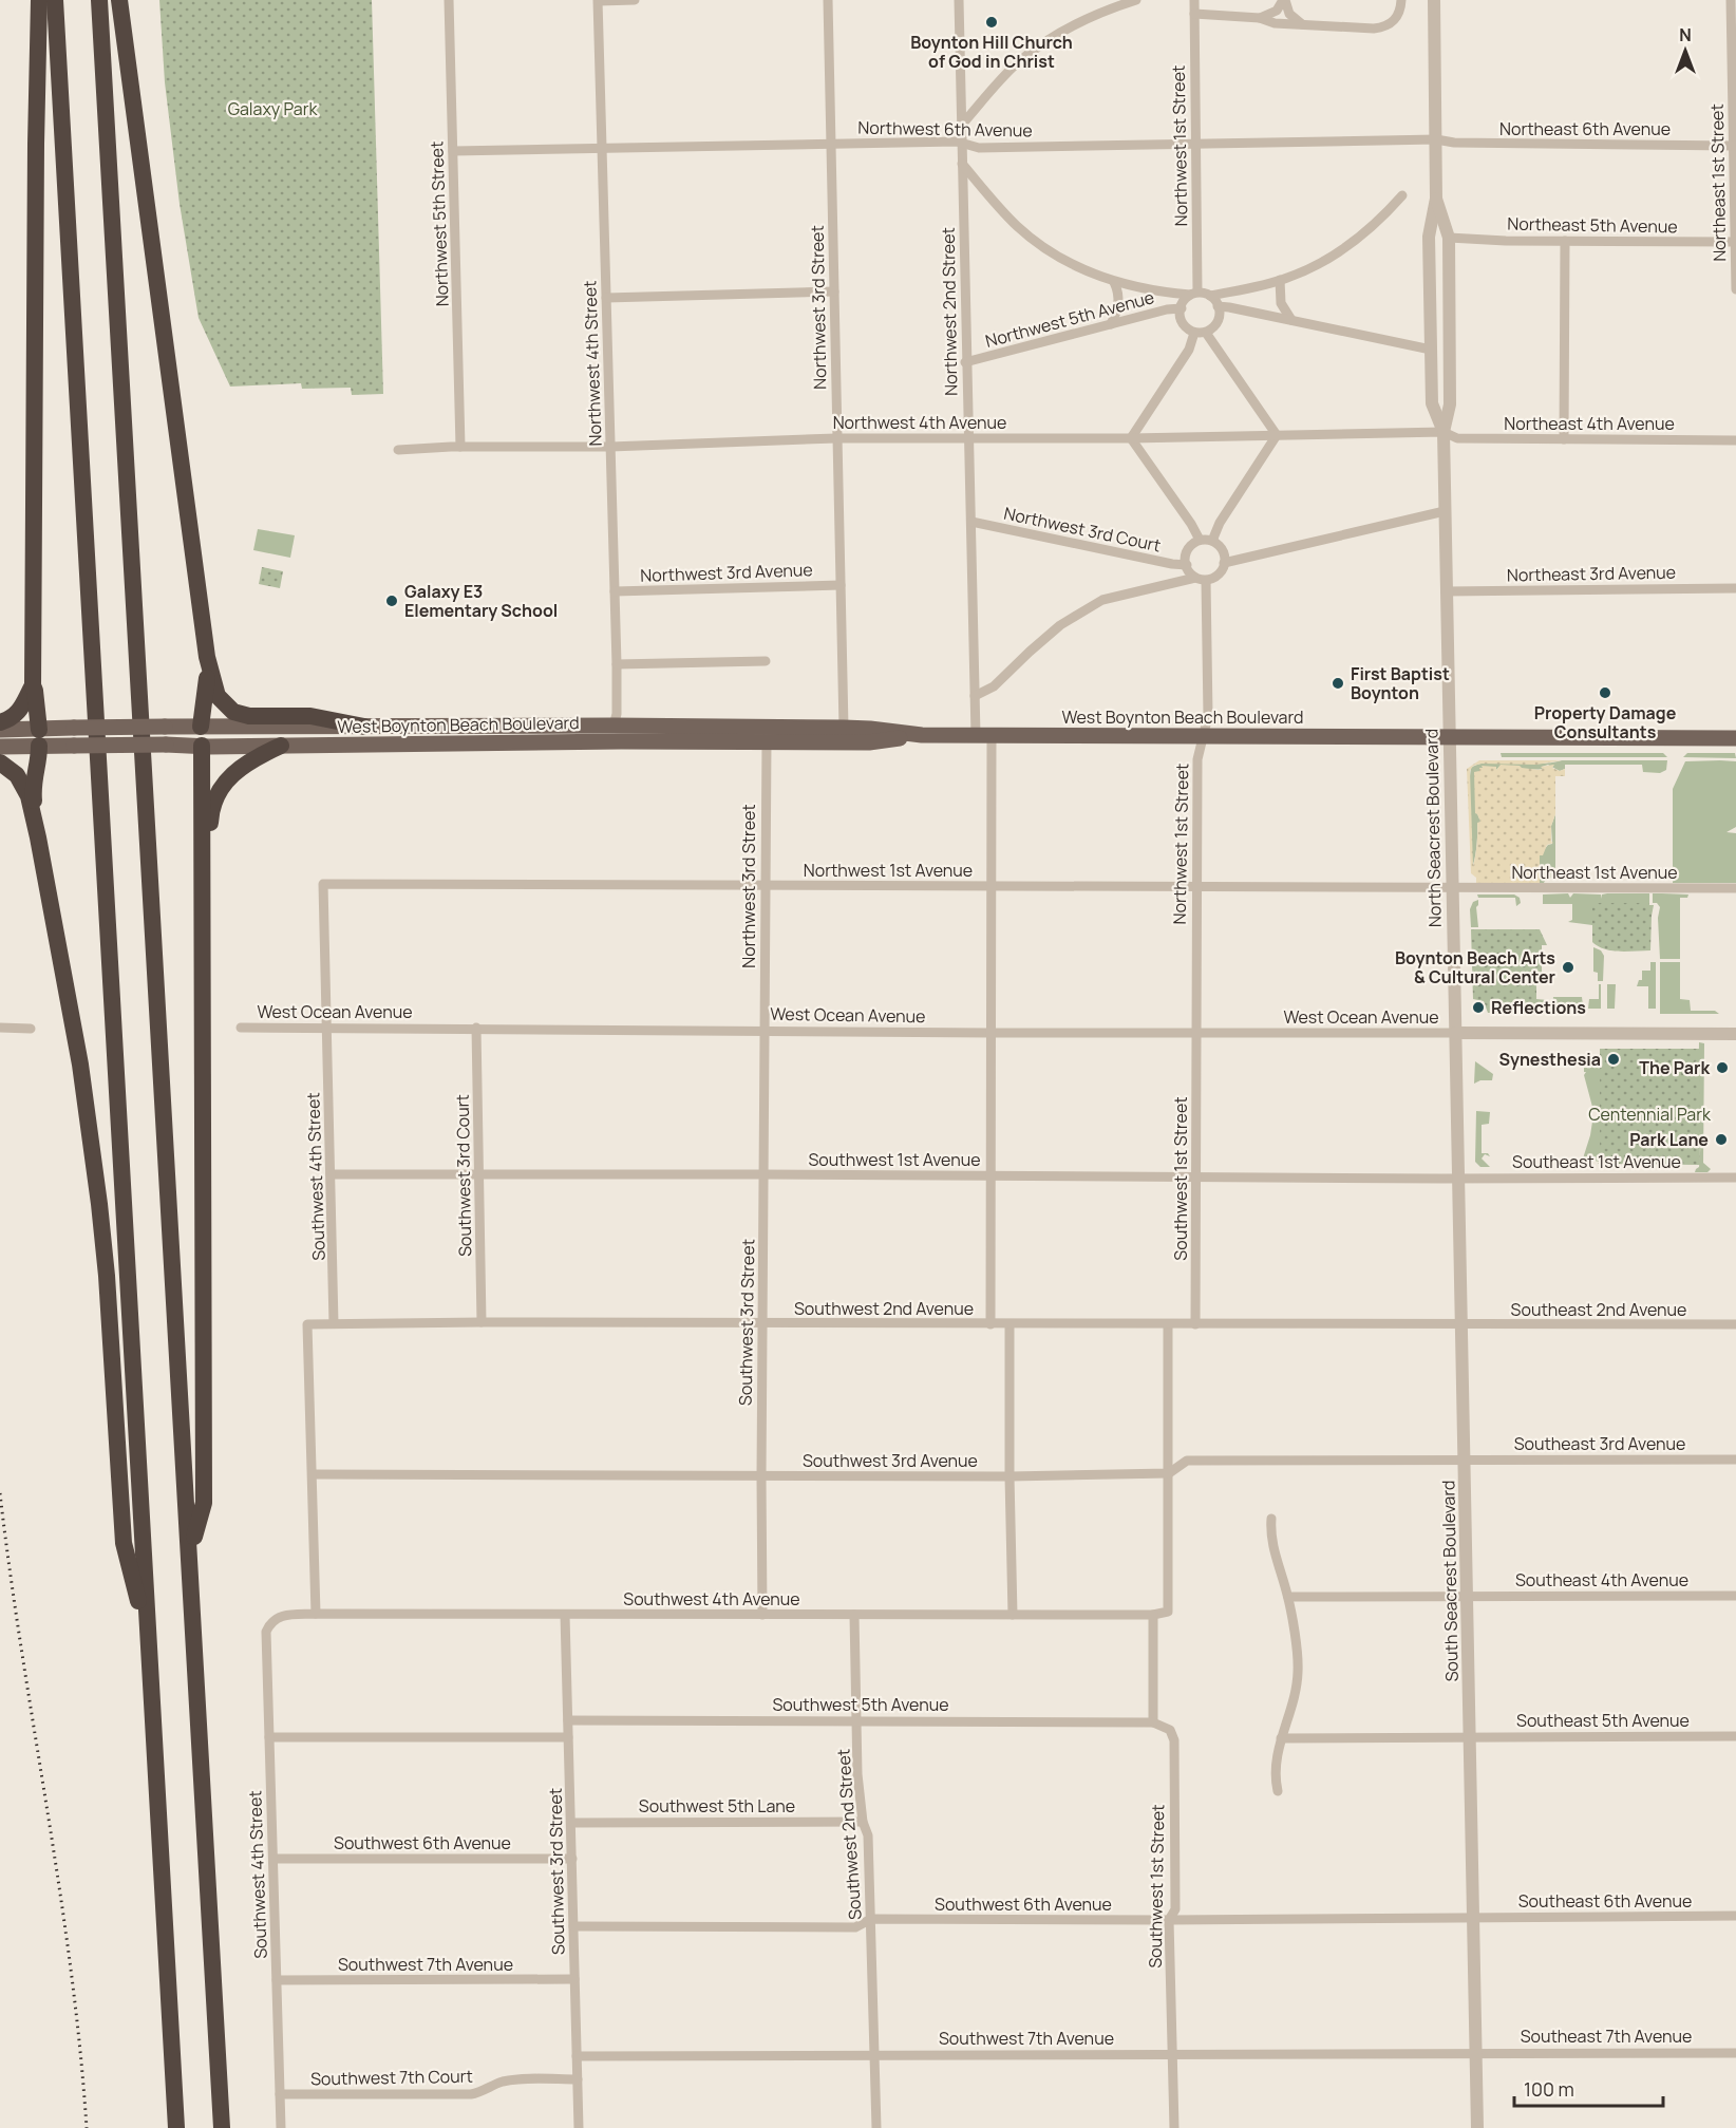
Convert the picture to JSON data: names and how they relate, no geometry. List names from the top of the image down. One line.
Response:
{"streets":{"main road":["West Boynton Beach Boulevard"],"street":["Northwest 6th Avenue","Northeast 6th Avenue","Northwest 1st Street","Northeast 1st Street","Northwest 5th Street","Northeast 5th Avenue","Northwest 3rd Street","Northwest 2nd Street","Northwest 5th Avenue","Northwest 4th Street","Northwest 4th Avenue","Northeast 4th Avenue","Northwest 3rd Court","Northwest 3rd Avenue","Northeast 3rd Avenue","North Seacrest Boulevard","Northwest 1st Avenue","Northeast 1st Avenue","West Ocean Avenue","Southwest 1st Avenue","Southeast 1st Avenue","Southwest 3rd Court","Southwest 4th Street","Southwest 1st Street","Southwest 2nd Avenue","Southeast 2nd Avenue","Southwest 3rd Street","Southeast 3rd Avenue","Southwest 3rd Avenue","Southeast 4th Avenue","South Seacrest Boulevard","Southwest 4th Avenue","Southwest 5th Avenue","Southeast 5th Avenue","Southwest 5th Lane","Southwest 2nd Street","Southwest 6th Avenue","Southeast 6th Avenue","Southwest 7th Avenue","Southeast 7th Avenue","Southwest 7th Court"]},"crossings":[["Northwest 6th Avenue","Northeast 6th Avenue"],["Northwest 6th Avenue","Northwest 1st Street"],["Northwest 6th Avenue","Northwest 5th Street"],["Northwest 6th Avenue","Northwest 3rd Street"],["Northwest 6th Avenue","Northwest 2nd Street"],["Northwest 6th Avenue","Northwest 4th Street"],["Northwest 6th Avenue","North Seacrest Boulevard"],["Northeast 6th Avenue","Northeast 1st Street"],["Northeast 6th Avenue","North Seacrest Boulevard"],["Northwest 1st Street","Northwest 5th Avenue"],["Northwest 1st Street","Northwest 3rd Court"],["Northwest 1st Street","West Boynton Beach Boulevard"],["Northwest 1st Street","Northwest 1st Avenue"],["Northwest 1st Street","West Ocean Avenue"],["Northwest 1st Street","Southwest 1st Street"],["Northeast 1st Street","Northeast 5th Avenue"],["Northwest 5th Street","Northwest 4th Avenue"],["Northeast 5th Avenue","North Seacrest Boulevard"],["Northwest 3rd Street","Northwest 4th Avenue"],["Northwest 3rd Street","Northwest 3rd Avenue"],["Northwest 3rd Street","West Boynton Beach Boulevard"],["Northwest 3rd Street","Northwest 1st Avenue"],["Northwest 3rd Street","West Ocean Avenue"],["Northwest 3rd Street","Southwest 3rd Street"],["Northwest 2nd Street","Northwest 5th Avenue"],["Northwest 2nd Street","Northwest 4th Avenue"],["Northwest 2nd Street","Northwest 3rd Court"],["Northwest 2nd Street","West Boynton Beach Boulevard"],["Northwest 2nd Street","Northwest 1st Avenue"],["Northwest 2nd Street","West Ocean Avenue"],["Northwest 4th Street","Northwest 4th Avenue"],["Northwest 4th Street","Northwest 3rd Avenue"],["Northwest 4th Street","West Boynton Beach Boulevard"],["Northwest 4th Avenue","Northeast 4th Avenue"],["Northwest 4th Avenue","North Seacrest Boulevard"],["Northeast 4th Avenue","North Seacrest Boulevard"],["Northeast 3rd Avenue","North Seacrest Boulevard"],["West Boynton Beach Boulevard","North Seacrest Boulevard"],["North Seacrest Boulevard","Northwest 1st Avenue"],["North Seacrest Boulevard","Northeast 1st Avenue"],["North Seacrest Boulevard","West Ocean Avenue"],["North Seacrest Boulevard","South Seacrest Boulevard"],["Northwest 1st Avenue","Northeast 1st Avenue"],["Northwest 1st Avenue","West Ocean Avenue"],["Northwest 1st Avenue","Southwest 4th Street"],["West Ocean Avenue","Southwest 3rd Court"],["West Ocean Avenue","Southwest 4th Street"],["West Ocean Avenue","Southwest 1st Street"],["West Ocean Avenue","Southwest 3rd Street"],["West Ocean Avenue","South Seacrest Boulevard"],["Southwest 1st Avenue","Southeast 1st Avenue"],["Southwest 1st Avenue","Southwest 3rd Court"],["Southwest 1st Avenue","Southwest 4th Street"],["Southwest 1st Avenue","Southwest 1st Street"],["Southwest 1st Avenue","Southwest 3rd Street"],["Southwest 1st Avenue","South Seacrest Boulevard"],["Southeast 1st Avenue","South Seacrest Boulevard"],["Southwest 3rd Court","Southwest 2nd Avenue"],["Southwest 4th Street","Southwest 2nd Avenue"],["Southwest 4th Street","Southwest 4th Avenue"],["Southwest 4th Street","Southwest 6th Avenue"],["Southwest 4th Street","Southwest 7th Avenue"],["Southwest 4th Street","Southwest 7th Court"],["Southwest 1st Street","Southwest 2nd Avenue"],["Southwest 1st Street","Southwest 5th Avenue"],["Southwest 1st Street","Southwest 6th Avenue"],["Southwest 1st Street","Southwest 7th Avenue"],["Southwest 2nd Avenue","Southeast 2nd Avenue"],["Southwest 2nd Avenue","Southwest 3rd Street"],["Southwest 2nd Avenue","Southwest 3rd Avenue"],["Southwest 2nd Avenue","South Seacrest Boulevard"],["Southeast 2nd Avenue","South Seacrest Boulevard"],["Southwest 3rd Street","Southwest 3rd Avenue"],["Southwest 3rd Street","Southwest 4th Avenue"],["Southwest 3rd Street","Southwest 5th Avenue"],["Southwest 3rd Street","Southwest 5th Lane"],["Southwest 3rd Street","Southwest 6th Avenue"],["Southwest 3rd Street","Southwest 7th Avenue"],["Southwest 3rd Street","Southwest 7th Court"],["Southeast 3rd Avenue","Southwest 3rd Avenue"],["Southeast 3rd Avenue","South Seacrest Boulevard"],["Southwest 3rd Avenue","South Seacrest Boulevard"],["Southeast 4th Avenue","South Seacrest Boulevard"],["South Seacrest Boulevard","Southeast 5th Avenue"],["South Seacrest Boulevard","Southwest 6th Avenue"],["South Seacrest Boulevard","Southeast 6th Avenue"],["South Seacrest Boulevard","Southwest 7th Avenue"],["South Seacrest Boulevard","Southeast 7th Avenue"],["Southwest 4th Avenue","Southwest 2nd Street"],["Southwest 5th Avenue","Southwest 2nd Street"],["Southwest 5th Lane","Southwest 2nd Street"],["Southwest 2nd Street","Southwest 6th Avenue"],["Southwest 2nd Street","Southwest 7th Avenue"],["Southwest 6th Avenue","Southeast 6th Avenue"],["Southwest 7th Avenue","Southeast 7th Avenue"]],"parks":["Galaxy Park","Centennial Park"],"places":["Boynton Hill Church of God in Christ","Galaxy E3 Elementary School","First Baptist Boynton","Property Damage Consultants","Boynton Beach Arts & Cultural Center","Reflections","Synesthesia","The Park","Park Lane"],"scale_bar":"100 m","north":"top"}
